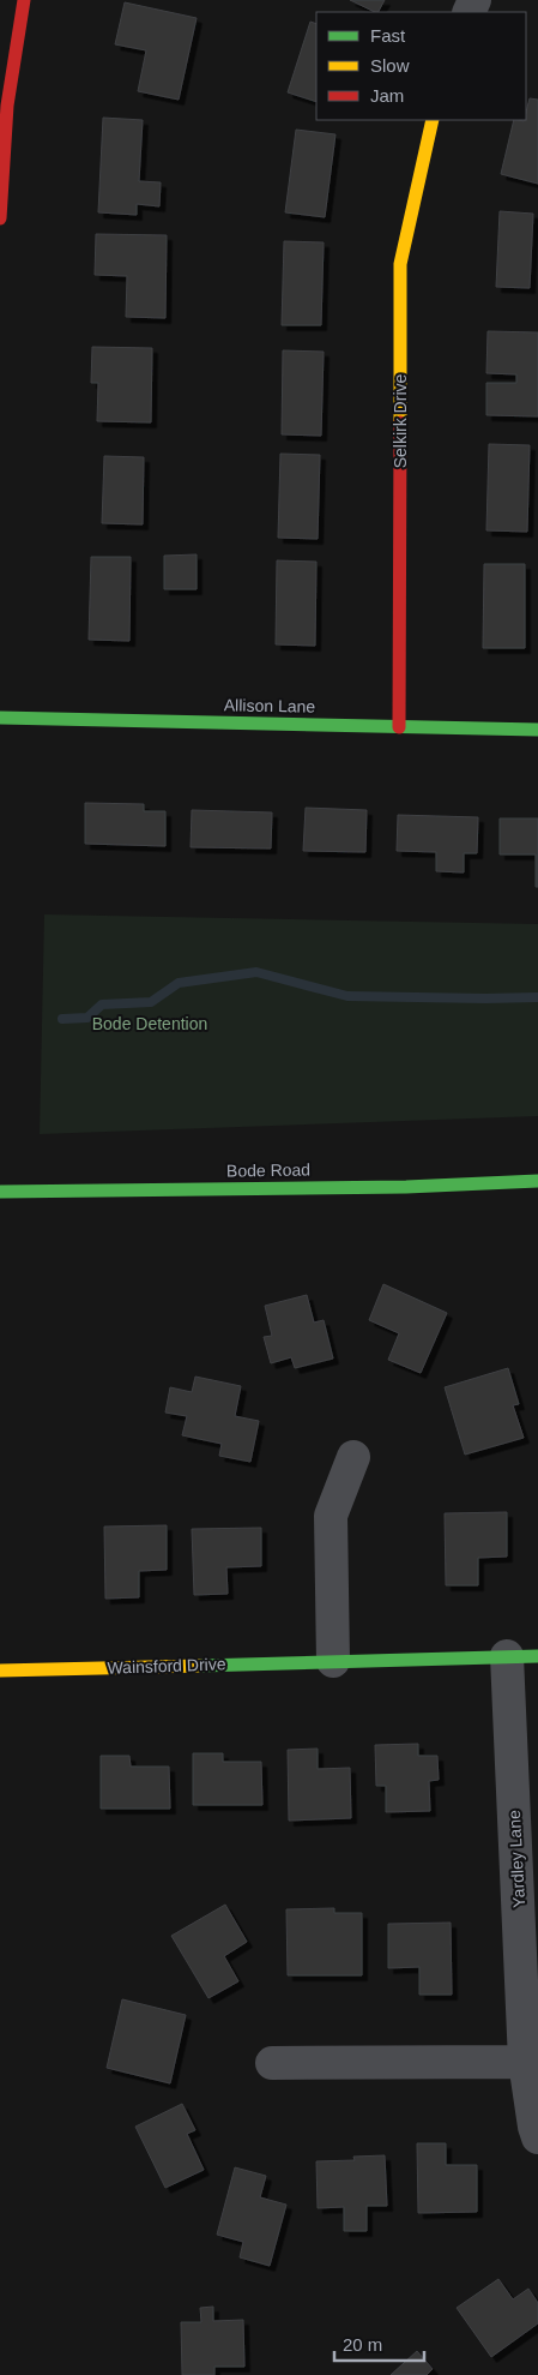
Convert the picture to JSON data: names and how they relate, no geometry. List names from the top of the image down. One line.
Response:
{"streets":{"street":["Selkirk Drive","Allison Lane","Bode Road","Wainsford Drive","Yardley Lane"]},"crossings":[["Selkirk Drive","Allison Lane"],["Wainsford Drive","Yardley Lane"]],"parks":["Bode Detention"],"legend":["Fast","Slow","Jam"],"scale_bar":"20 m"}
